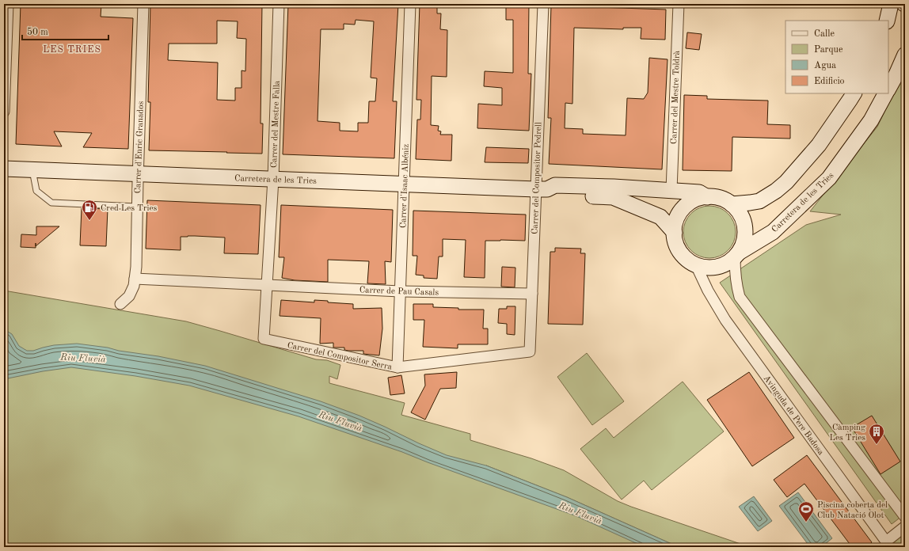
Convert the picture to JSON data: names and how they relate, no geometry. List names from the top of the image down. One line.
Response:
{"streets":{"street":["Carrer del Mestre Toldrà","Carrer del Mestre Falla","Carrer d'Enric Granados","Carrer del Compositor Pedrell","Carretera de les Tries","Carrer d'Isaac Albéniz","Carrer de Pau Casals","Carrer del Compositor Serra","Avinguda de Pere Badosa"]},"crossings":[["Carrer del Mestre Toldrà","Carretera de les Tries"],["Carrer del Mestre Falla","Carretera de les Tries"],["Carrer del Mestre Falla","Carrer de Pau Casals"],["Carrer del Mestre Falla","Carrer del Compositor Serra"],["Carrer d'Enric Granados","Carretera de les Tries"],["Carrer d'Enric Granados","Carrer de Pau Casals"],["Carrer del Compositor Pedrell","Carretera de les Tries"],["Carrer del Compositor Pedrell","Carrer de Pau Casals"],["Carrer del Compositor Pedrell","Carrer del Compositor Serra"],["Carretera de les Tries","Carrer d'Isaac Albéniz"],["Carretera de les Tries","Avinguda de Pere Badosa"],["Carrer d'Isaac Albéniz","Carrer de Pau Casals"],["Carrer d'Isaac Albéniz","Carrer del Compositor Serra"]],"districts":["LES TRIES"],"water":["Riu Fluvià"],"places":{"fuel station":["Cred Les Tries"],"building":["Càmping Les Tries"],"sports":["Piscina coberta del Club Natació Olot"]},"legend":["Calle","Parque","Agua","Edificio"],"scale_bar":"50 m"}
